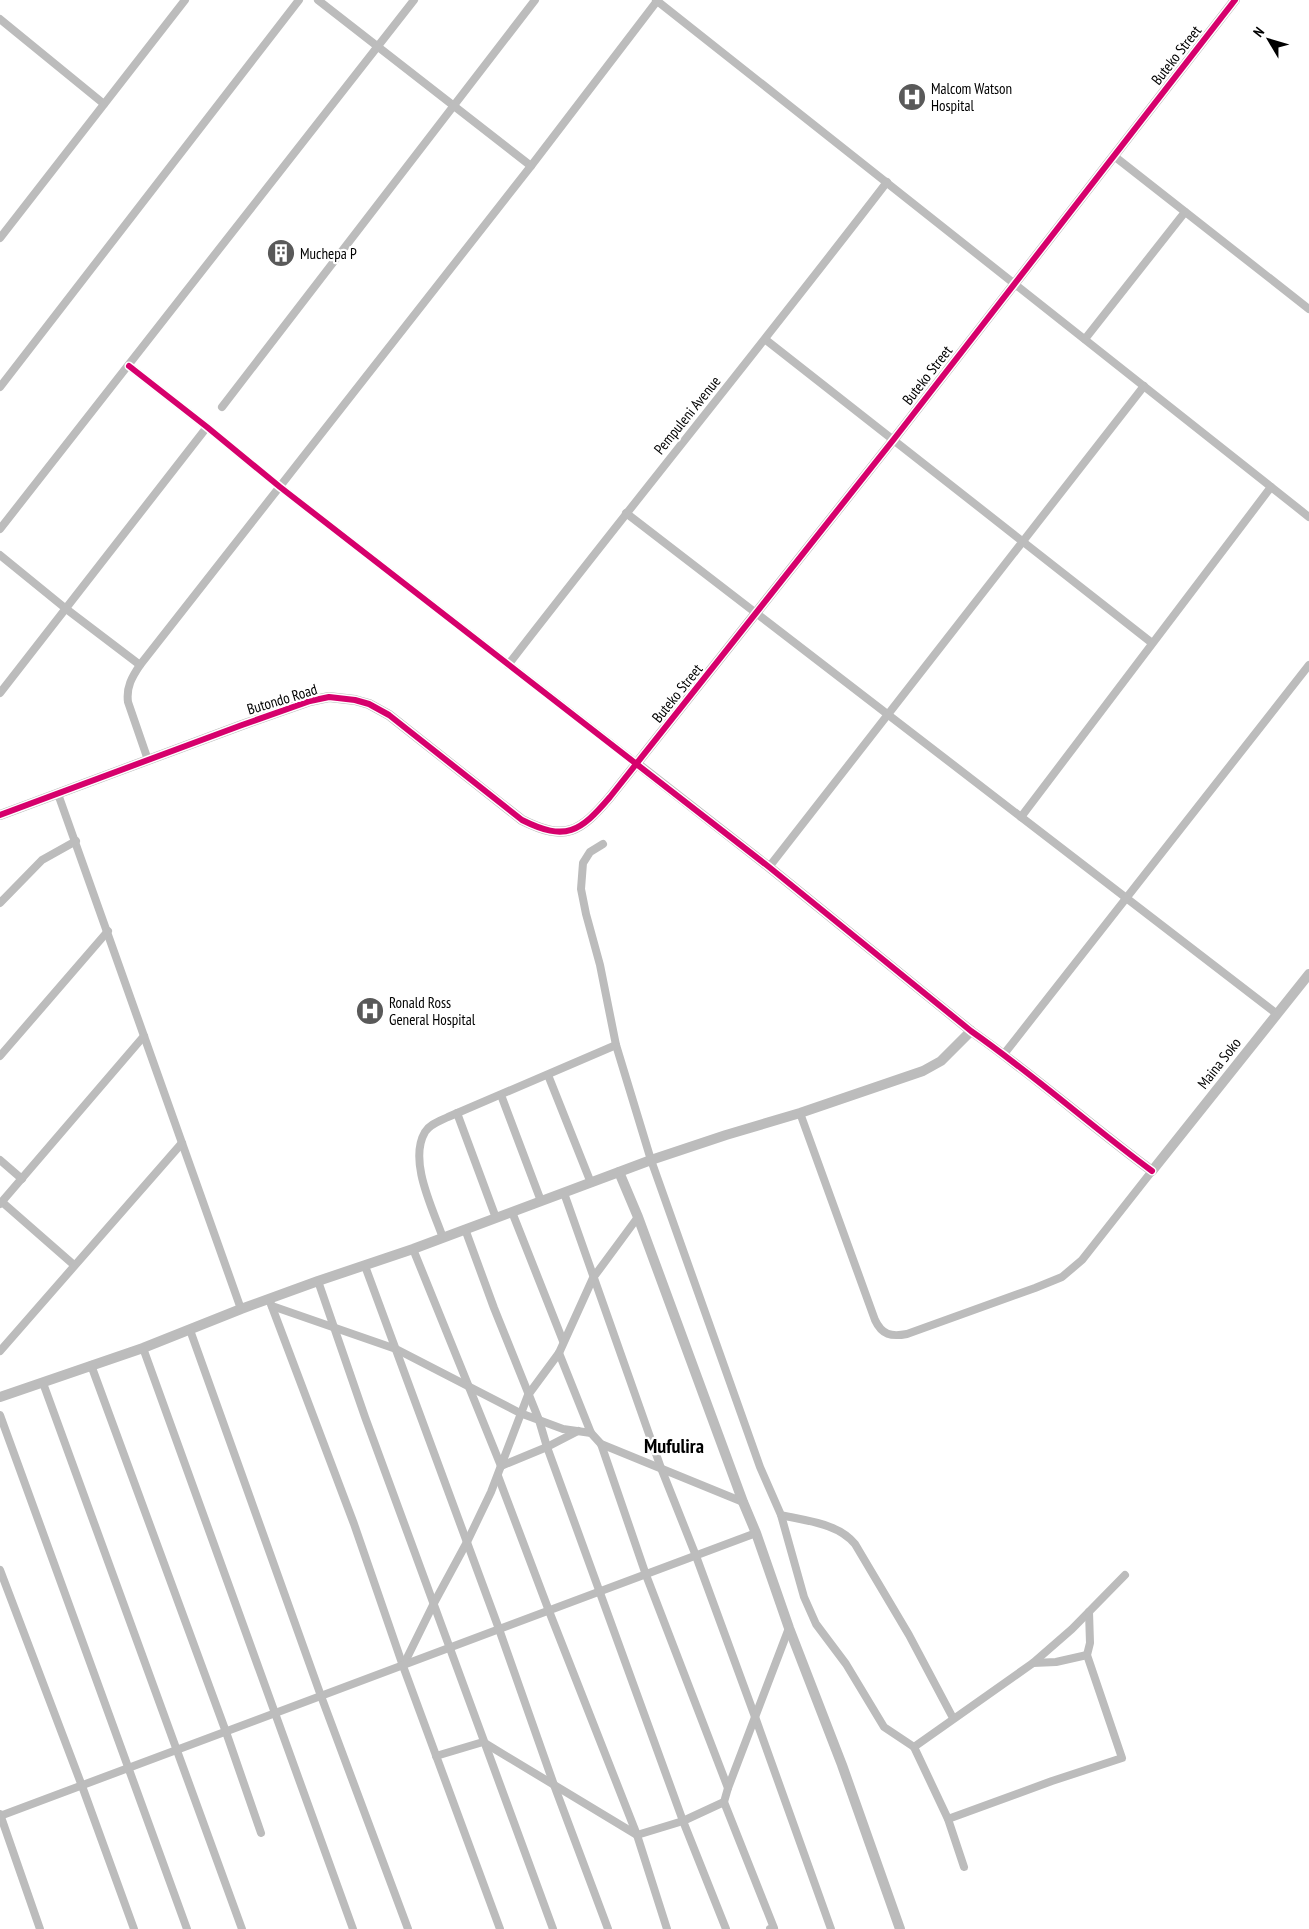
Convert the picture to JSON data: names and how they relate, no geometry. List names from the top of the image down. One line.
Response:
{"streets":{"street":["Buteko Street","Pempuleni Avenue","Butondo Road","Maina Soko"]},"crossings":[["Buteko Street","Butondo Road"]],"districts":["Mufulira"],"places":{"hospital":["Malcom Watson Hospital","Ronald Ross General Hospital"],"building":["Muchepa P"]},"north":"top left"}
